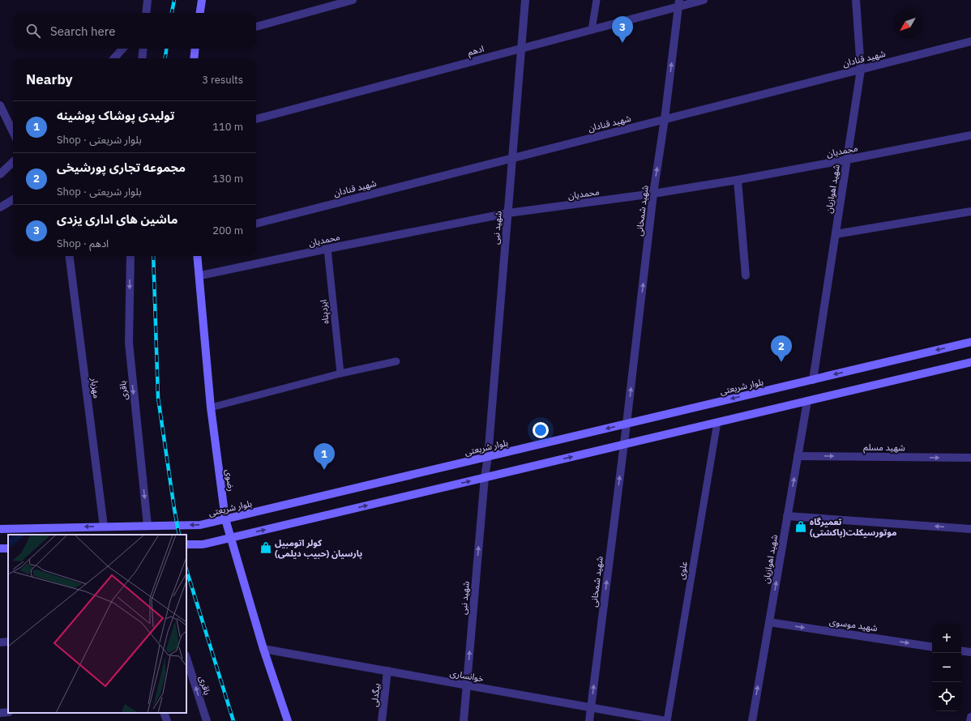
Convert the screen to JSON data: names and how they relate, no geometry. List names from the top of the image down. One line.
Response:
{"streets":{"main road":["بلوار شریعتی","رضوی"],"street":["ادهم","شهید قنادان","محمدیان","شهید اهوازیان","شهید شمخانی","شهید نبی","مهزیار","باقری","شهید مسلم","شهید موسوی","خوانساری","بیگدلی"],"lane":["ایزدپناه","علوی"]},"crossings":[["ادهم","شهید شمخانی"],["ادهم","شهید نبی"],["شهید قنادان","شهید اهوازیان"],["شهید قنادان","شهید شمخانی"],["شهید قنادان","شهید نبی"],["محمدیان","شهید اهوازیان"],["محمدیان","شهید شمخانی"],["محمدیان","شهید نبی"],["محمدیان","ایزدپناه"],["محمدیان","رضوی"],["شهید اهوازیان","بلوار شریعتی"],["شهید اهوازیان","شهید مسلم"],["شهید اهوازیان","شهید موسوی"],["شهید شمخانی","بلوار شریعتی"],["شهید شمخانی","خوانساری"],["شهید نبی","بلوار شریعتی"],["شهید نبی","خوانساری"],["بلوار شریعتی","مهزیار"],["بلوار شریعتی","باقری"],["بلوار شریعتی","رضوی"],["رضوی","خوانساری"],["علوی","خوانساری"],["خوانساری","بیگدلی"]],"one_way":["شهید اهوازیان","شهید شمخانی","شهید موسوی"],"places":{"shop":["تعمیرگاه موتورسیکلت(پاکشتی)","کولر اتومبیل پارسیان (حبیب دیلمی)"]},"north":"bottom left","page":{"search":"Search here","pins":["3","2","1"],"heading":["Nearby","3 results"],"list":[{"mark":"1","name":"تولیدی پوشاک پوشینه","note":"Shop · بلوار شریعتی","value":"110 m"},{"mark":"2","name":"مجموعه تجاری پورشیخی","note":"Shop · بلوار شریعتی","value":"130 m"},{"mark":"3","name":"ماشین های اداری یزدی","note":"Shop · ادهم","value":"200 m"}],"map_buttons":["+","−"]}}
